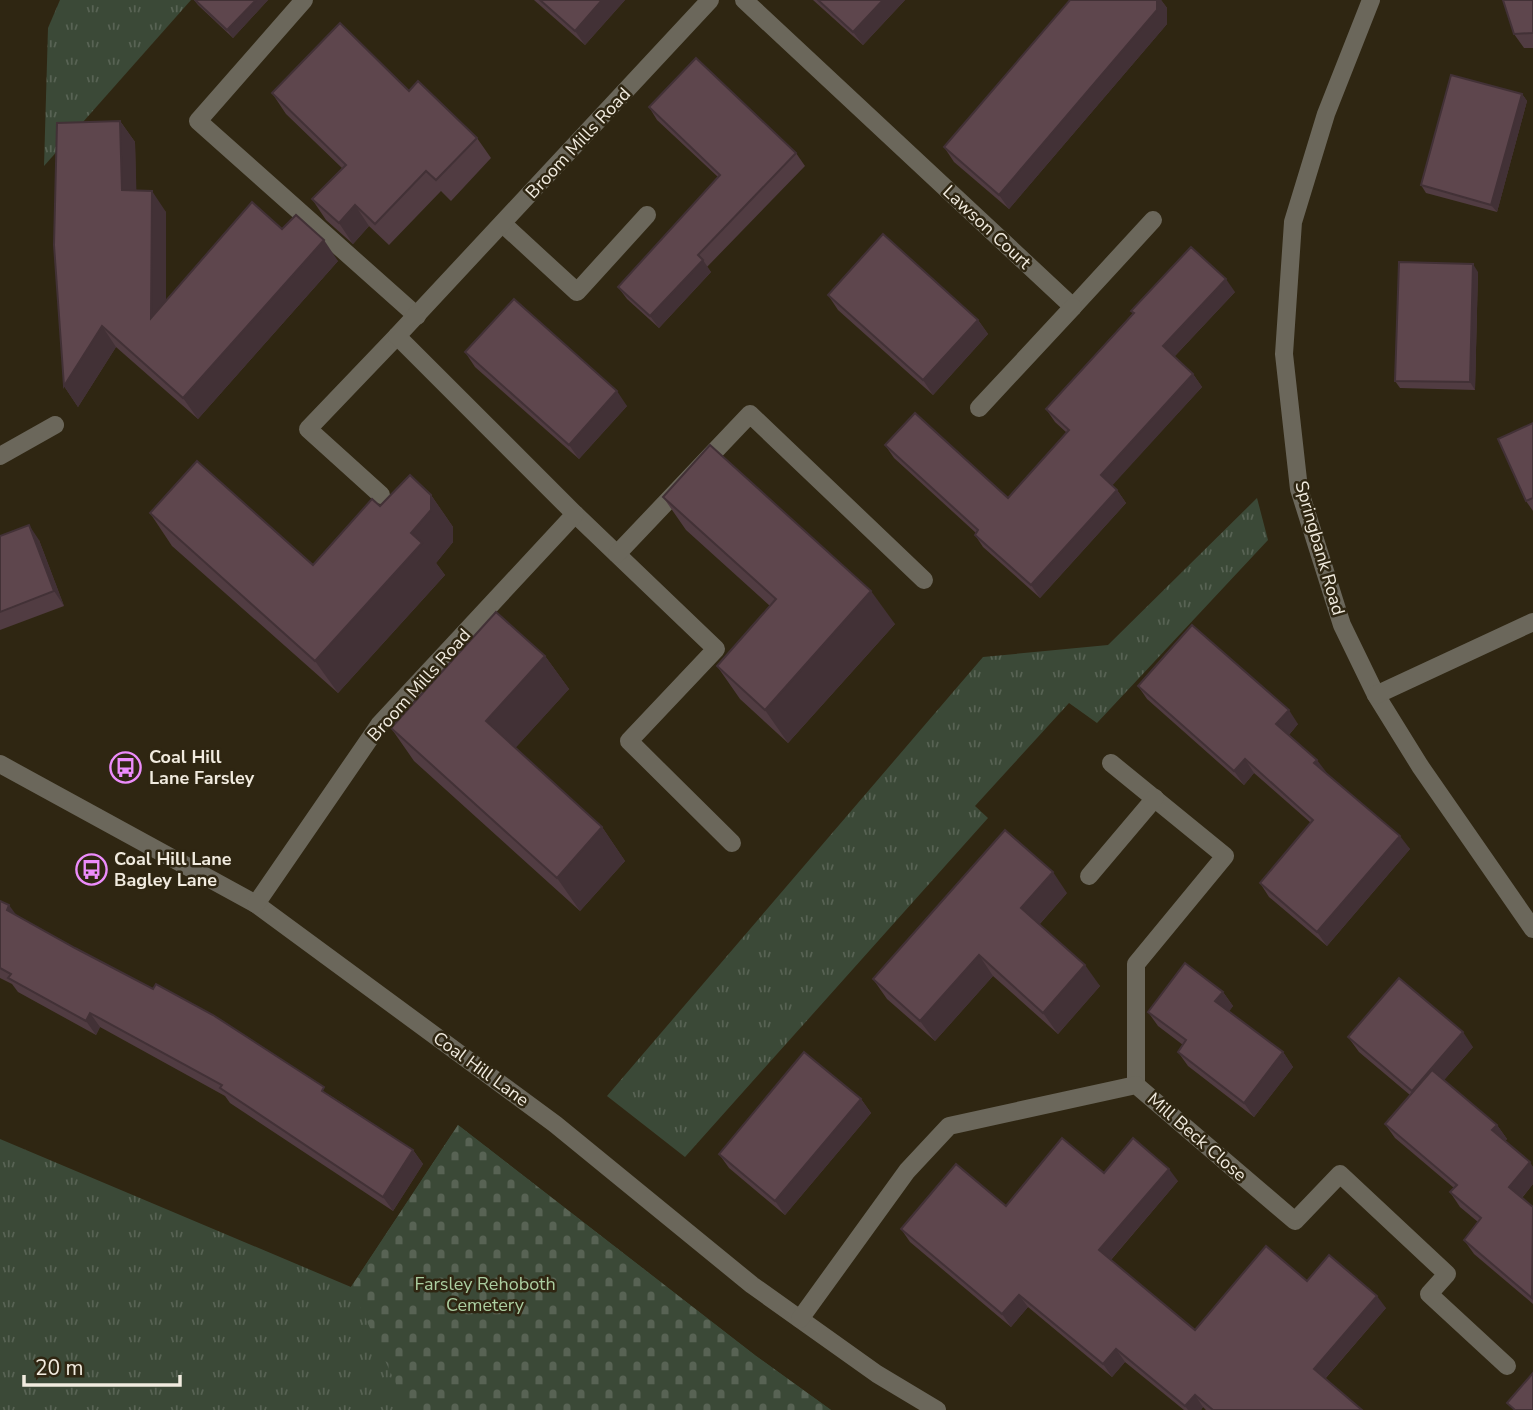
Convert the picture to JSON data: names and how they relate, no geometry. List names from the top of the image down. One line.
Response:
{"streets":{"street":["Broom Mills Road","Lawson Court","Springbank Road","Coal Hill Lane","Mill Beck Close"]},"crossings":[["Broom Mills Road","Coal Hill Lane"],["Coal Hill Lane","Mill Beck Close"]],"parks":["Farsley Rehoboth Cemetery"],"places":{"bus stop":["Coal Hill Lane Farsley","Coal Hill Lane Bagley Lane"]},"scale_bar":"20 m"}
